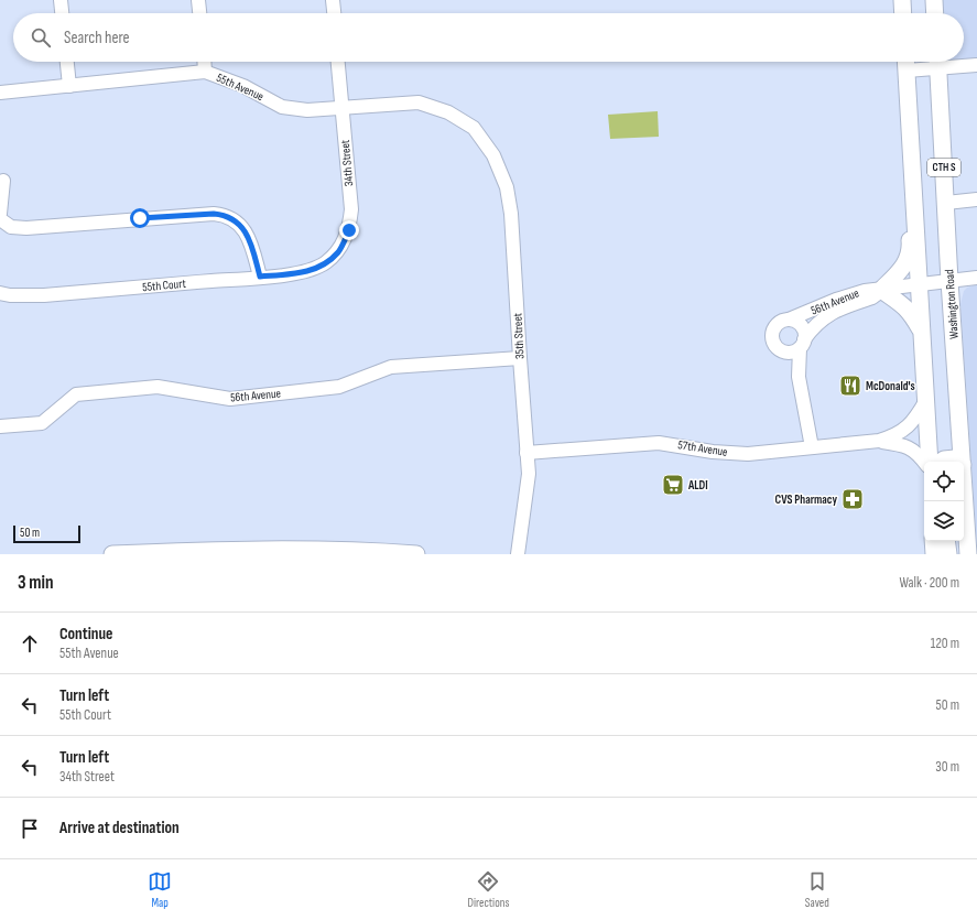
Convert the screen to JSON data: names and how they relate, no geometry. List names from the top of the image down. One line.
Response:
{"streets":{"main road":["CTH S","Washington Road"],"street":["55th Avenue","34th Street","55th Court","56th Avenue","35th Street","57th Avenue"]},"crossings":[["55th Avenue","34th Street"],["55th Avenue","35th Street"],["34th Street","55th Court"],["CTH S","56th Avenue"],["CTH S","57th Avenue"],["56th Avenue","Washington Road"],["56th Avenue","35th Street"],["56th Avenue","57th Avenue"],["35th Street","57th Avenue"]],"places":{"restaurant":["McDonald's"],"supermarket":["ALDI"],"pharmacy":["CVS Pharmacy"]},"scale_bar":"50 m","page":{"search":"Search here","scale":"50 m","heading":["3 min","Walk · 200 m"],"list":[["Continue","55th Avenue","120 m"],["Turn left","55th Court","50 m"],["Turn left","34th Street","30 m"],"Arrive at destination"],"nav":["Map","Directions","Saved"]}}
